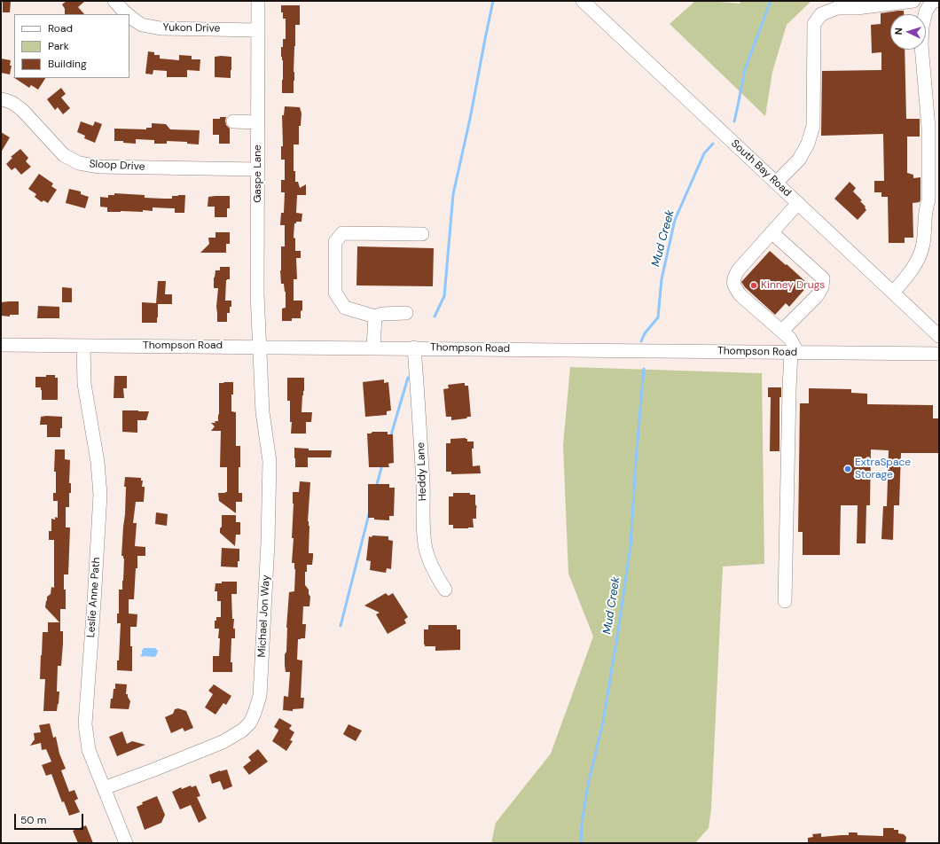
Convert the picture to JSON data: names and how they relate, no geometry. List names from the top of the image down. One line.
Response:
{"streets":{"street":["Yukon Drive","Sloop Drive","South Bay Road","Gaspe Lane","Thompson Road","Heddy Lane","Leslie Anne Path","Michael Jon Way"]},"crossings":[["Yukon Drive","Gaspe Lane"],["Sloop Drive","Gaspe Lane"],["Gaspe Lane","Thompson Road"],["Gaspe Lane","Michael Jon Way"],["Thompson Road","Heddy Lane"],["Thompson Road","Leslie Anne Path"],["Thompson Road","Michael Jon Way"],["Leslie Anne Path","Michael Jon Way"]],"water":["Mud Creek"],"places":["Kinney Drugs","ExtraSpace Storage"],"legend":["Road","Park","Building"],"scale_bar":"50 m","north":"left"}
